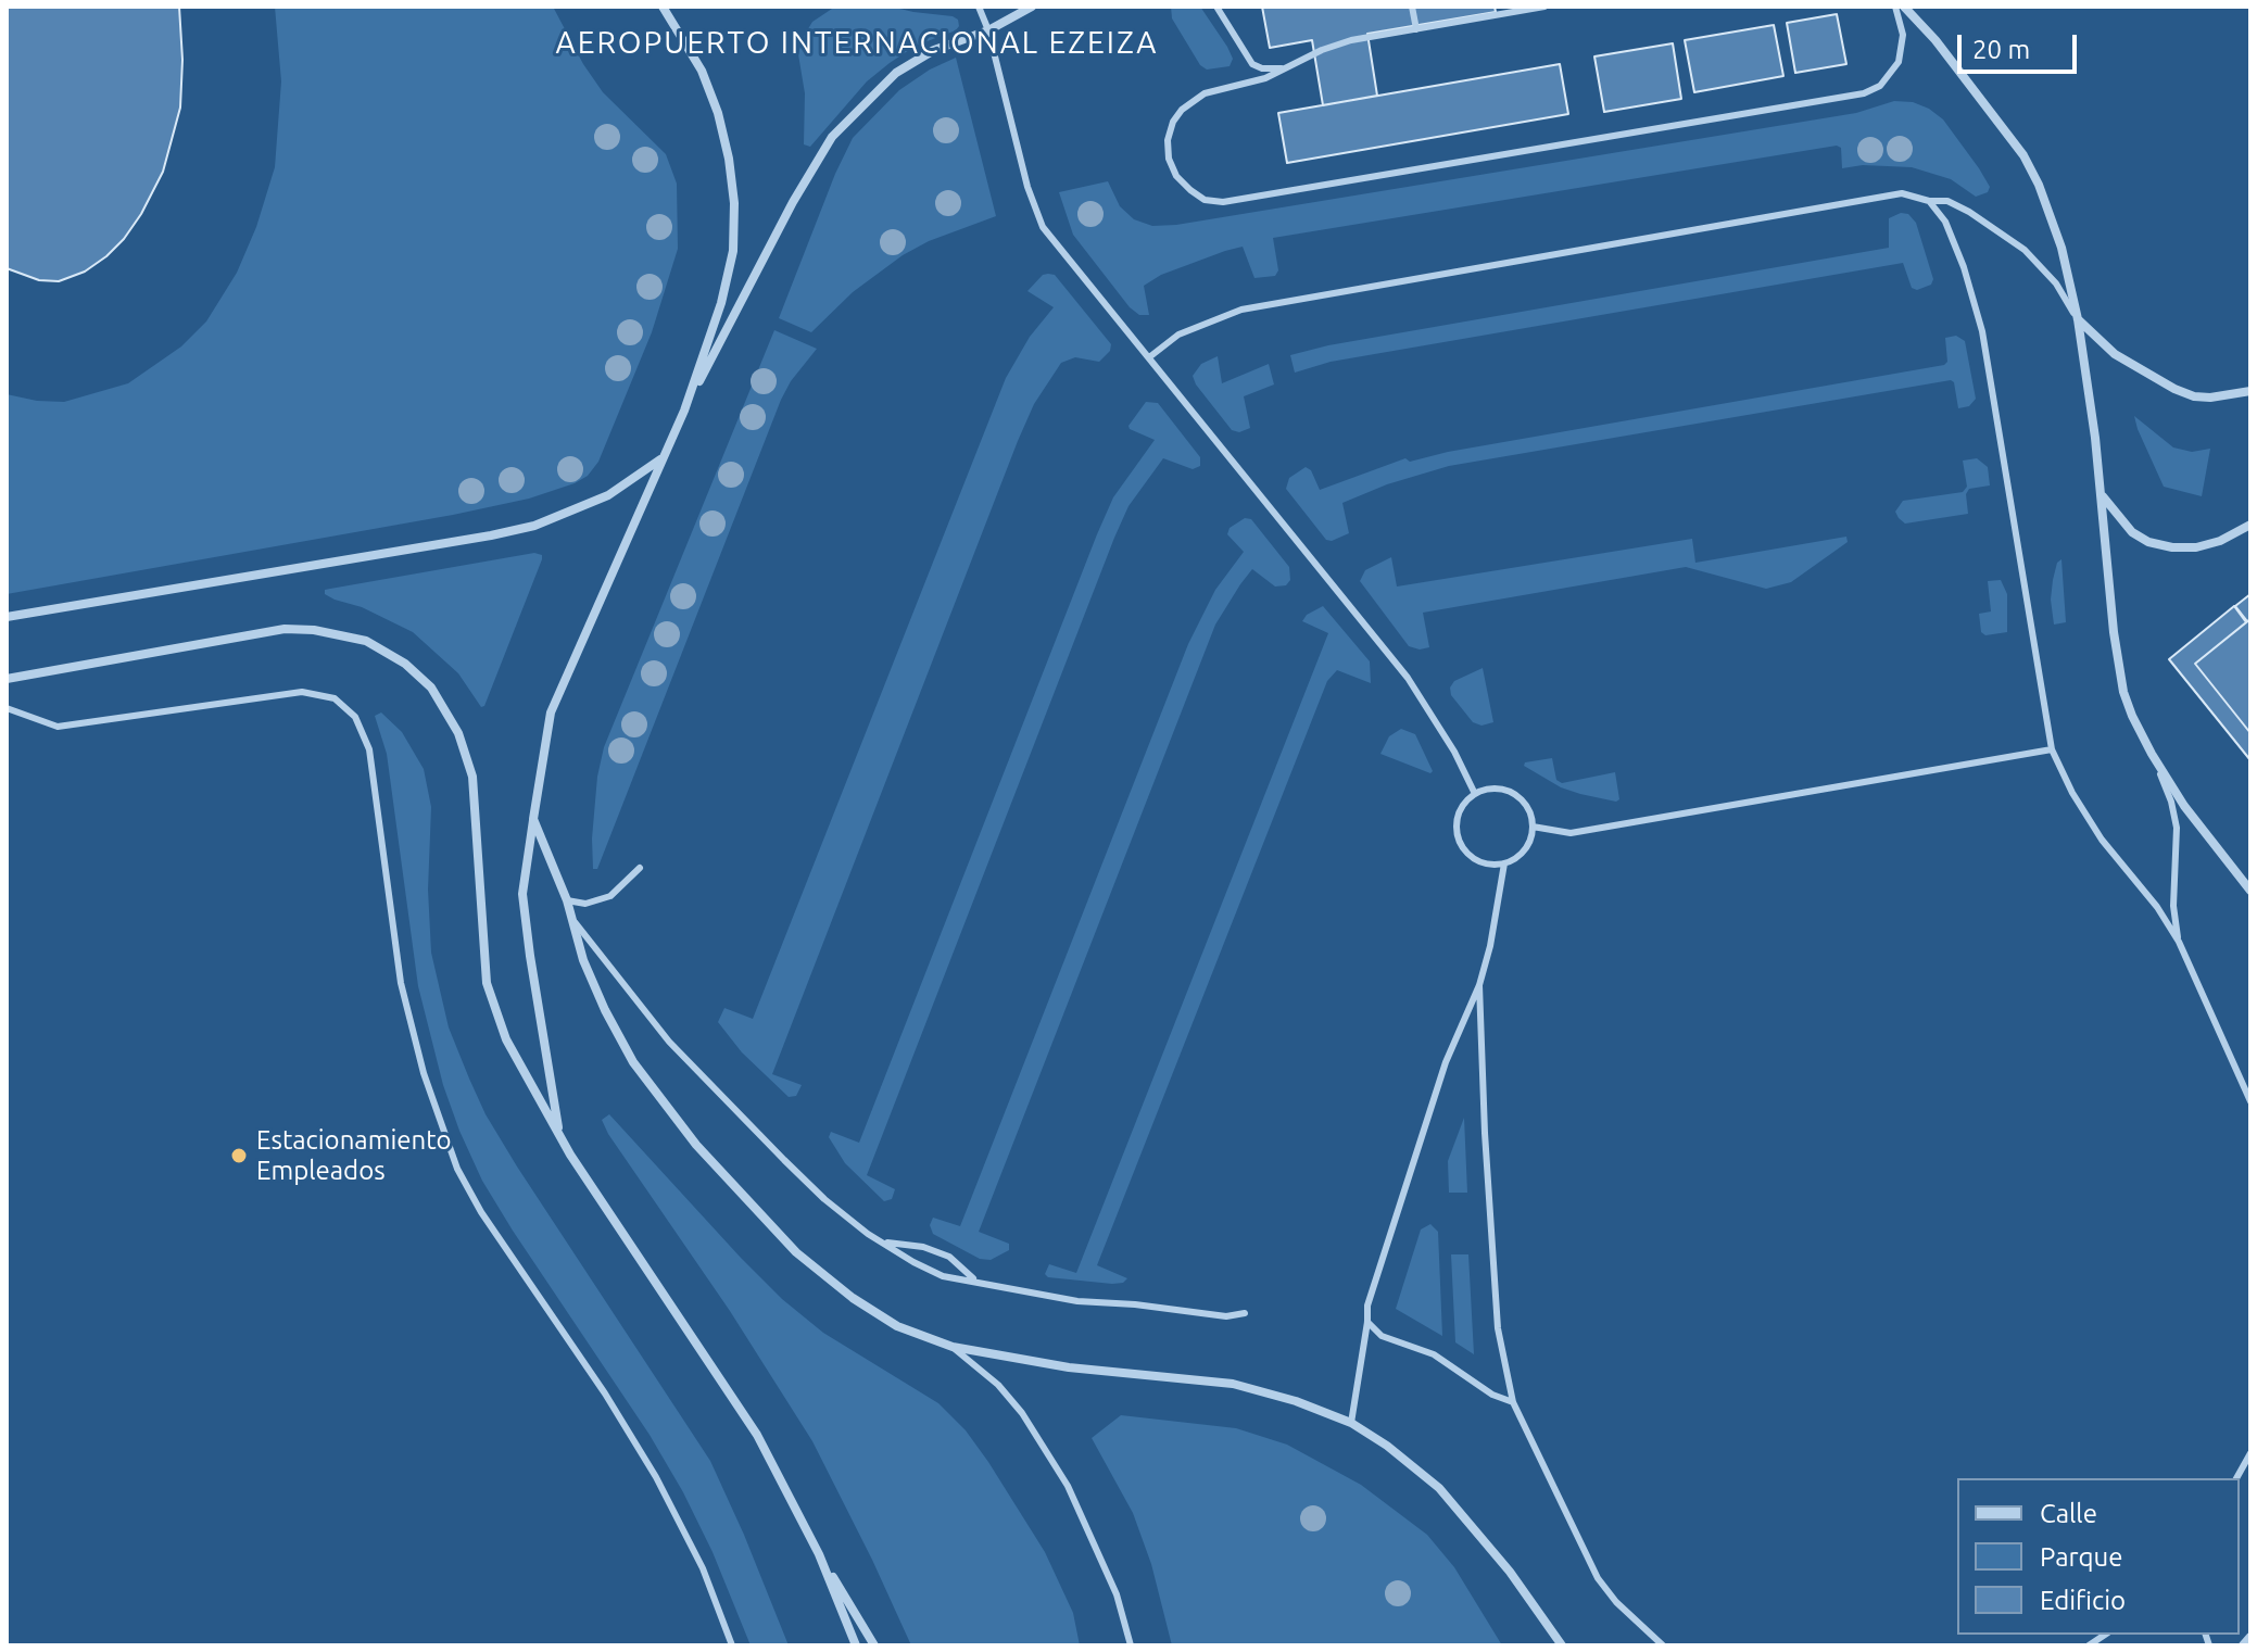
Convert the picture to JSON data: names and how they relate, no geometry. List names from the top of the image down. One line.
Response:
{"districts":["AEROPUERTO INTERNACIONAL EZEIZA"],"places":["Estacionamiento Empleados"],"legend":["Calle","Parque","Edificio"],"scale_bar":"20 m"}
